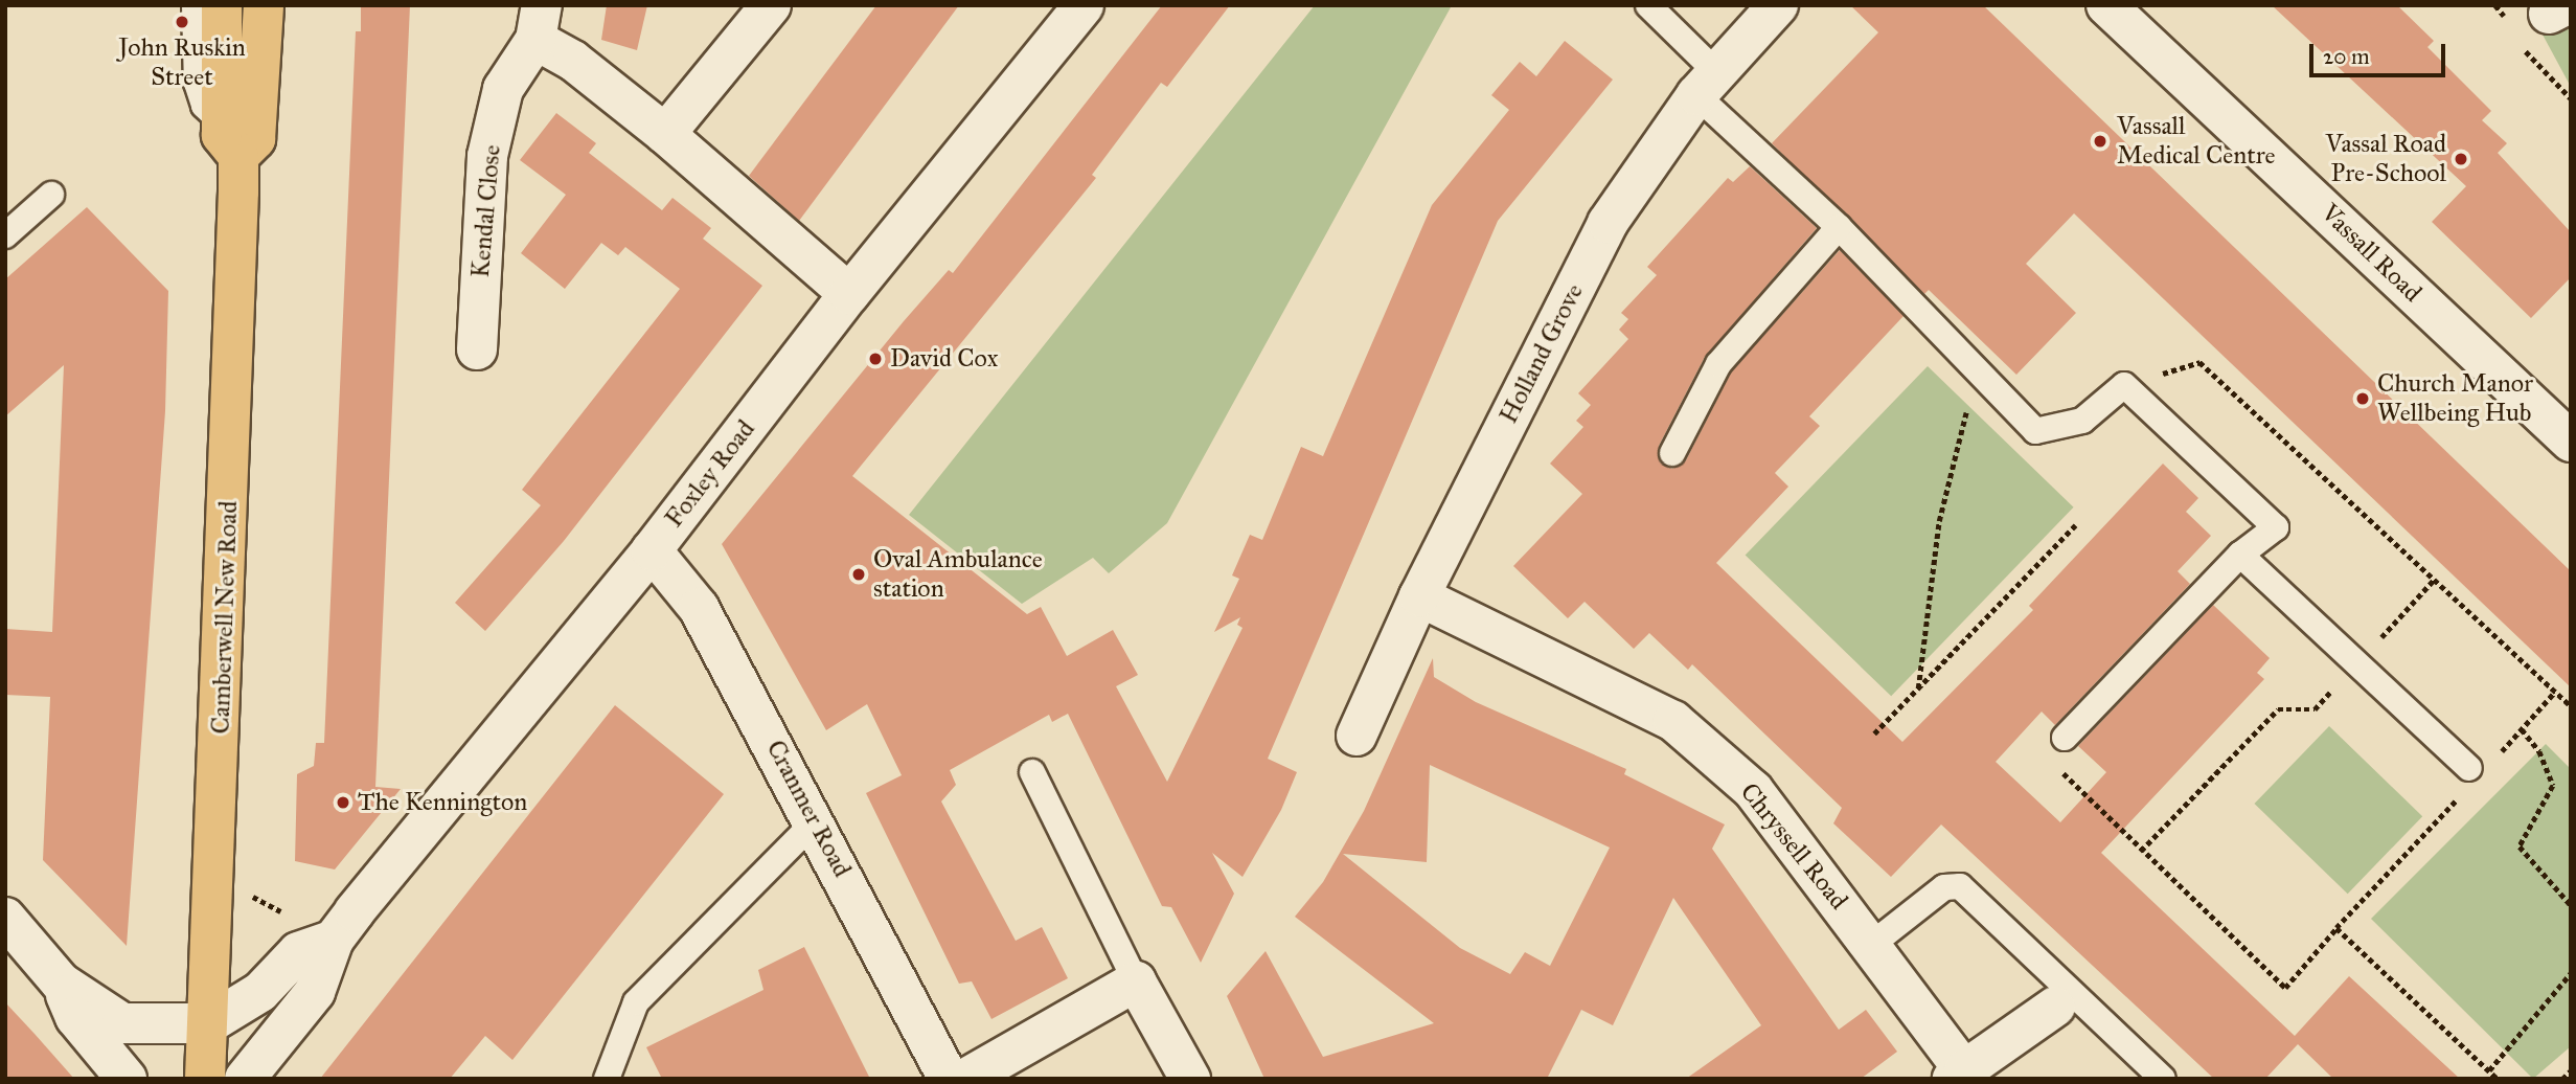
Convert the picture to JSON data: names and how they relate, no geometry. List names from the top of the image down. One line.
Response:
{"streets":{"highway":["Camberwell New Road"],"street":["Kendal Close","Vassall Road","Holland Grove","Foxley Road","Cranmer Road","Chryssell Road"]},"crossings":[["Kendal Close","Foxley Road"],["Holland Grove","Chryssell Road"],["Foxley Road","Cranmer Road"]],"places":["John Ruskin Street","Vassall Medical Centre","Vassal Road Pre-School","David Cox","Church Manor Wellbeing Hub","Oval Ambulance station","The Kennington"],"scale_bar":"20 m"}
